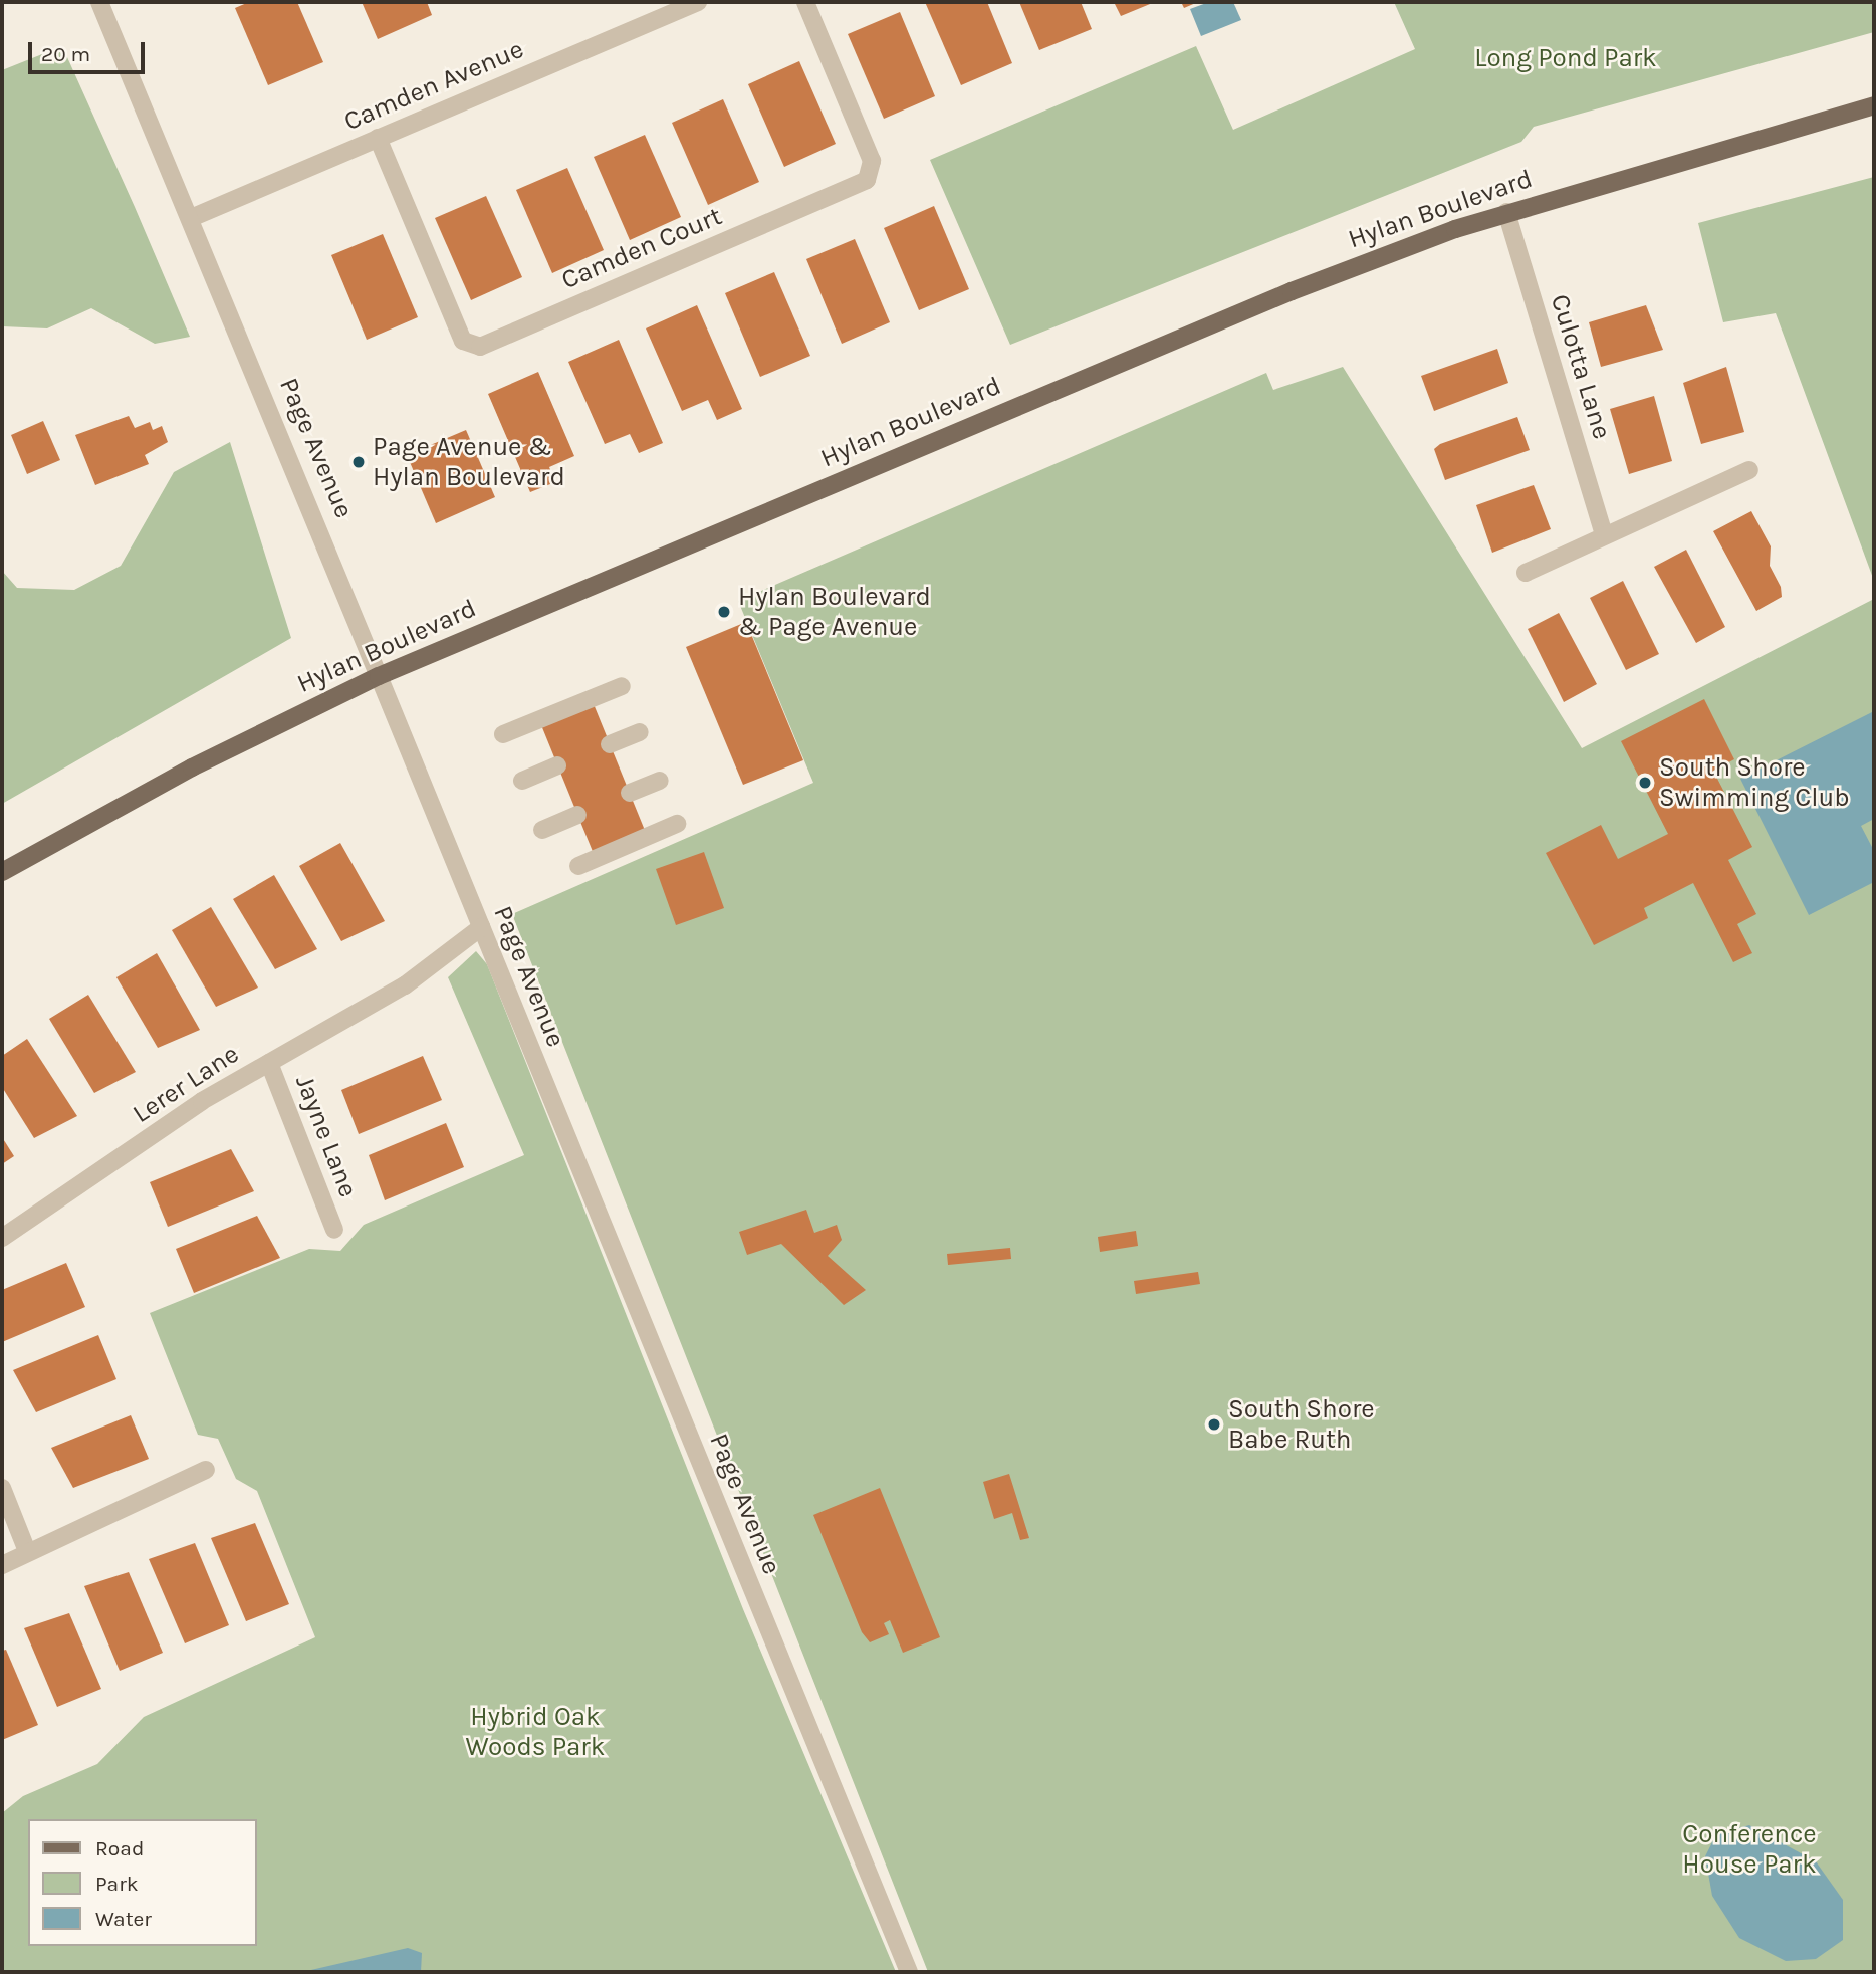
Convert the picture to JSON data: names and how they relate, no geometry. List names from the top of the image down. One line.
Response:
{"streets":{"main road":["Hylan Boulevard"],"street":["Camden Avenue","Camden Court","Culotta Lane","Page Avenue","Lerer Lane","Jayne Lane"]},"crossings":[["Camden Avenue","Camden Court"],["Camden Avenue","Page Avenue"],["Hylan Boulevard","Culotta Lane"],["Hylan Boulevard","Page Avenue"],["Page Avenue","Lerer Lane"],["Lerer Lane","Jayne Lane"]],"parks":["Long Pond Park","Hybrid Oak Woods Park","Conference House Park"],"places":["Page Avenue & Hylan Boulevard","Hylan Boulevard & Page Avenue","South Shore Swimming Club","South Shore Babe Ruth"],"legend":["Road","Park","Water"],"scale_bar":"20 m"}
